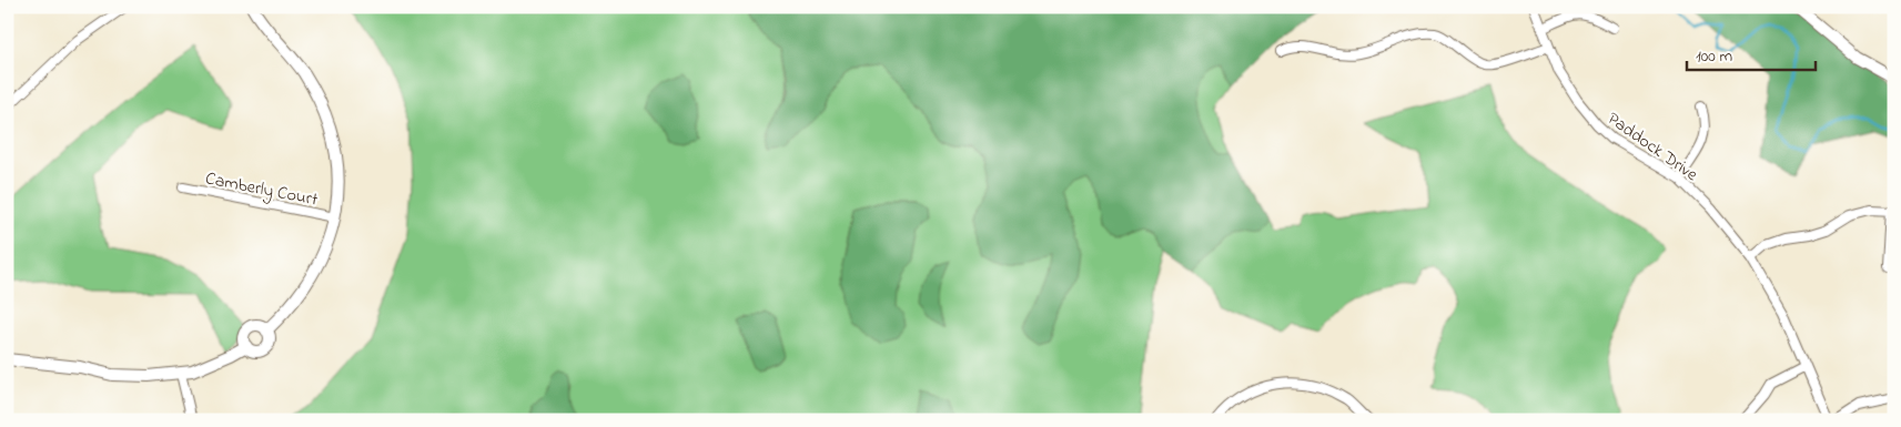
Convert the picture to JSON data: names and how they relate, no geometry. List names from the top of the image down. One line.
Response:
{"streets":{"street":["Paddock Drive","Camberly Court"]},"scale_bar":"100 m"}
